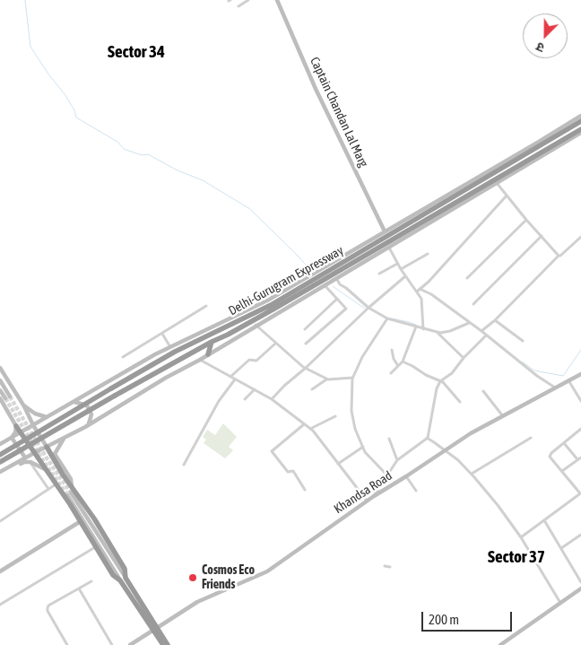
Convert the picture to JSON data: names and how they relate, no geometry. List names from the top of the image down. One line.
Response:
{"streets":{"highway":["Delhi-Gurugram Expressway"],"main road":["Captain Chandan Lal Marg","Khandsa Road"]},"districts":["Sector 34","Sector 37"],"places":["Cosmos Eco Friends"],"scale_bar":"200 m","north":"bottom left"}
